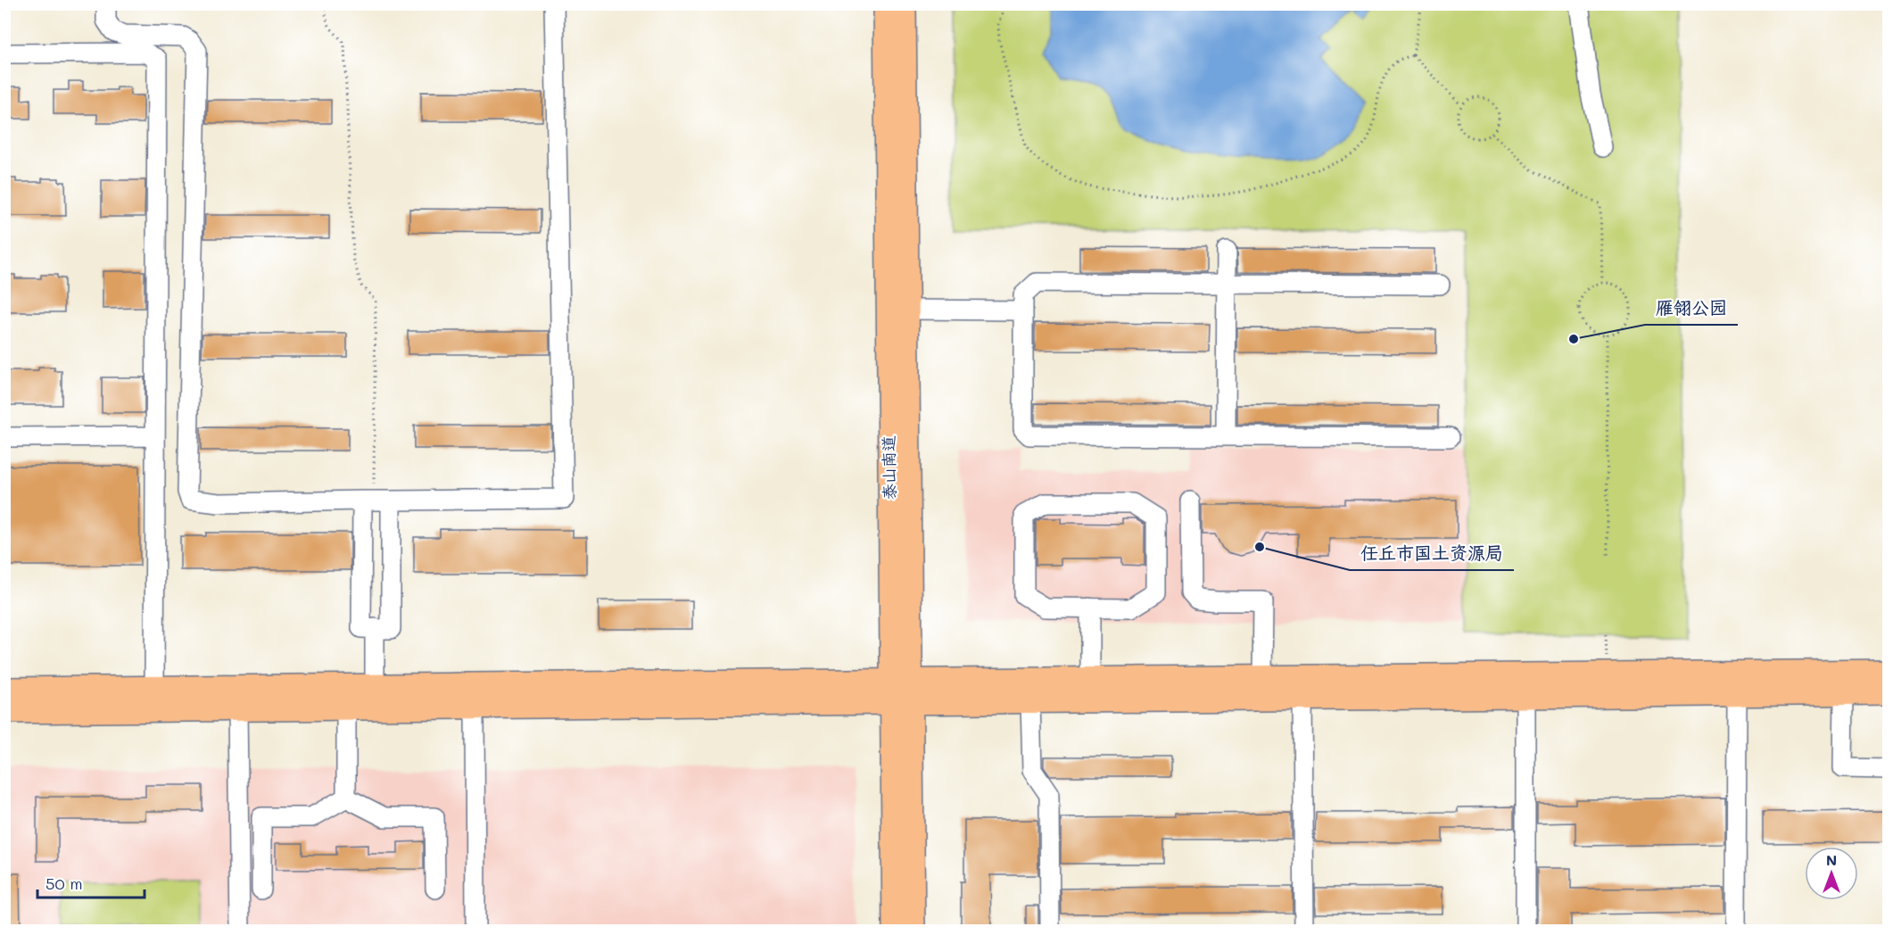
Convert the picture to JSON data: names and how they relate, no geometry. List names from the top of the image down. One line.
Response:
{"streets":{"main road":["泰山南道"]},"places":["雁翎公园","任丘市国土资源局"],"scale_bar":"50 m","north":"top"}
